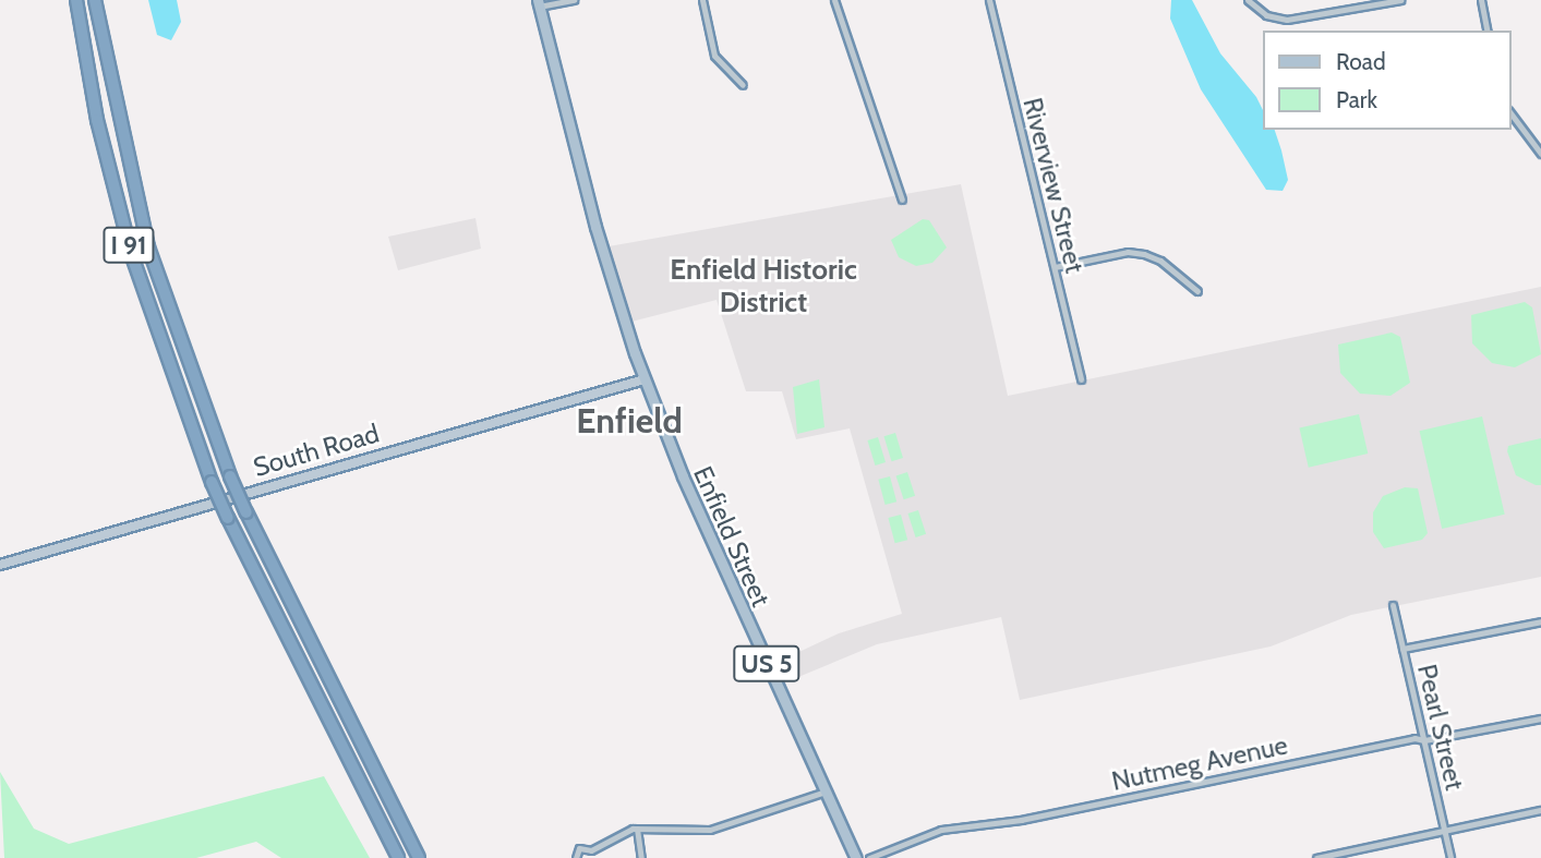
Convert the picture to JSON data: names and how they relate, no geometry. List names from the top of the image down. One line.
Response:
{"streets":{"highway":["I 91"],"main road":["South Road","Enfield Street","US 5"],"street":["Riverview Street","Pearl Street","Nutmeg Avenue"]},"crossings":[["South Road","Enfield Street"],["Pearl Street","Nutmeg Avenue"]],"districts":["Enfield Historic District","Enfield"],"legend":["Road","Park"]}
